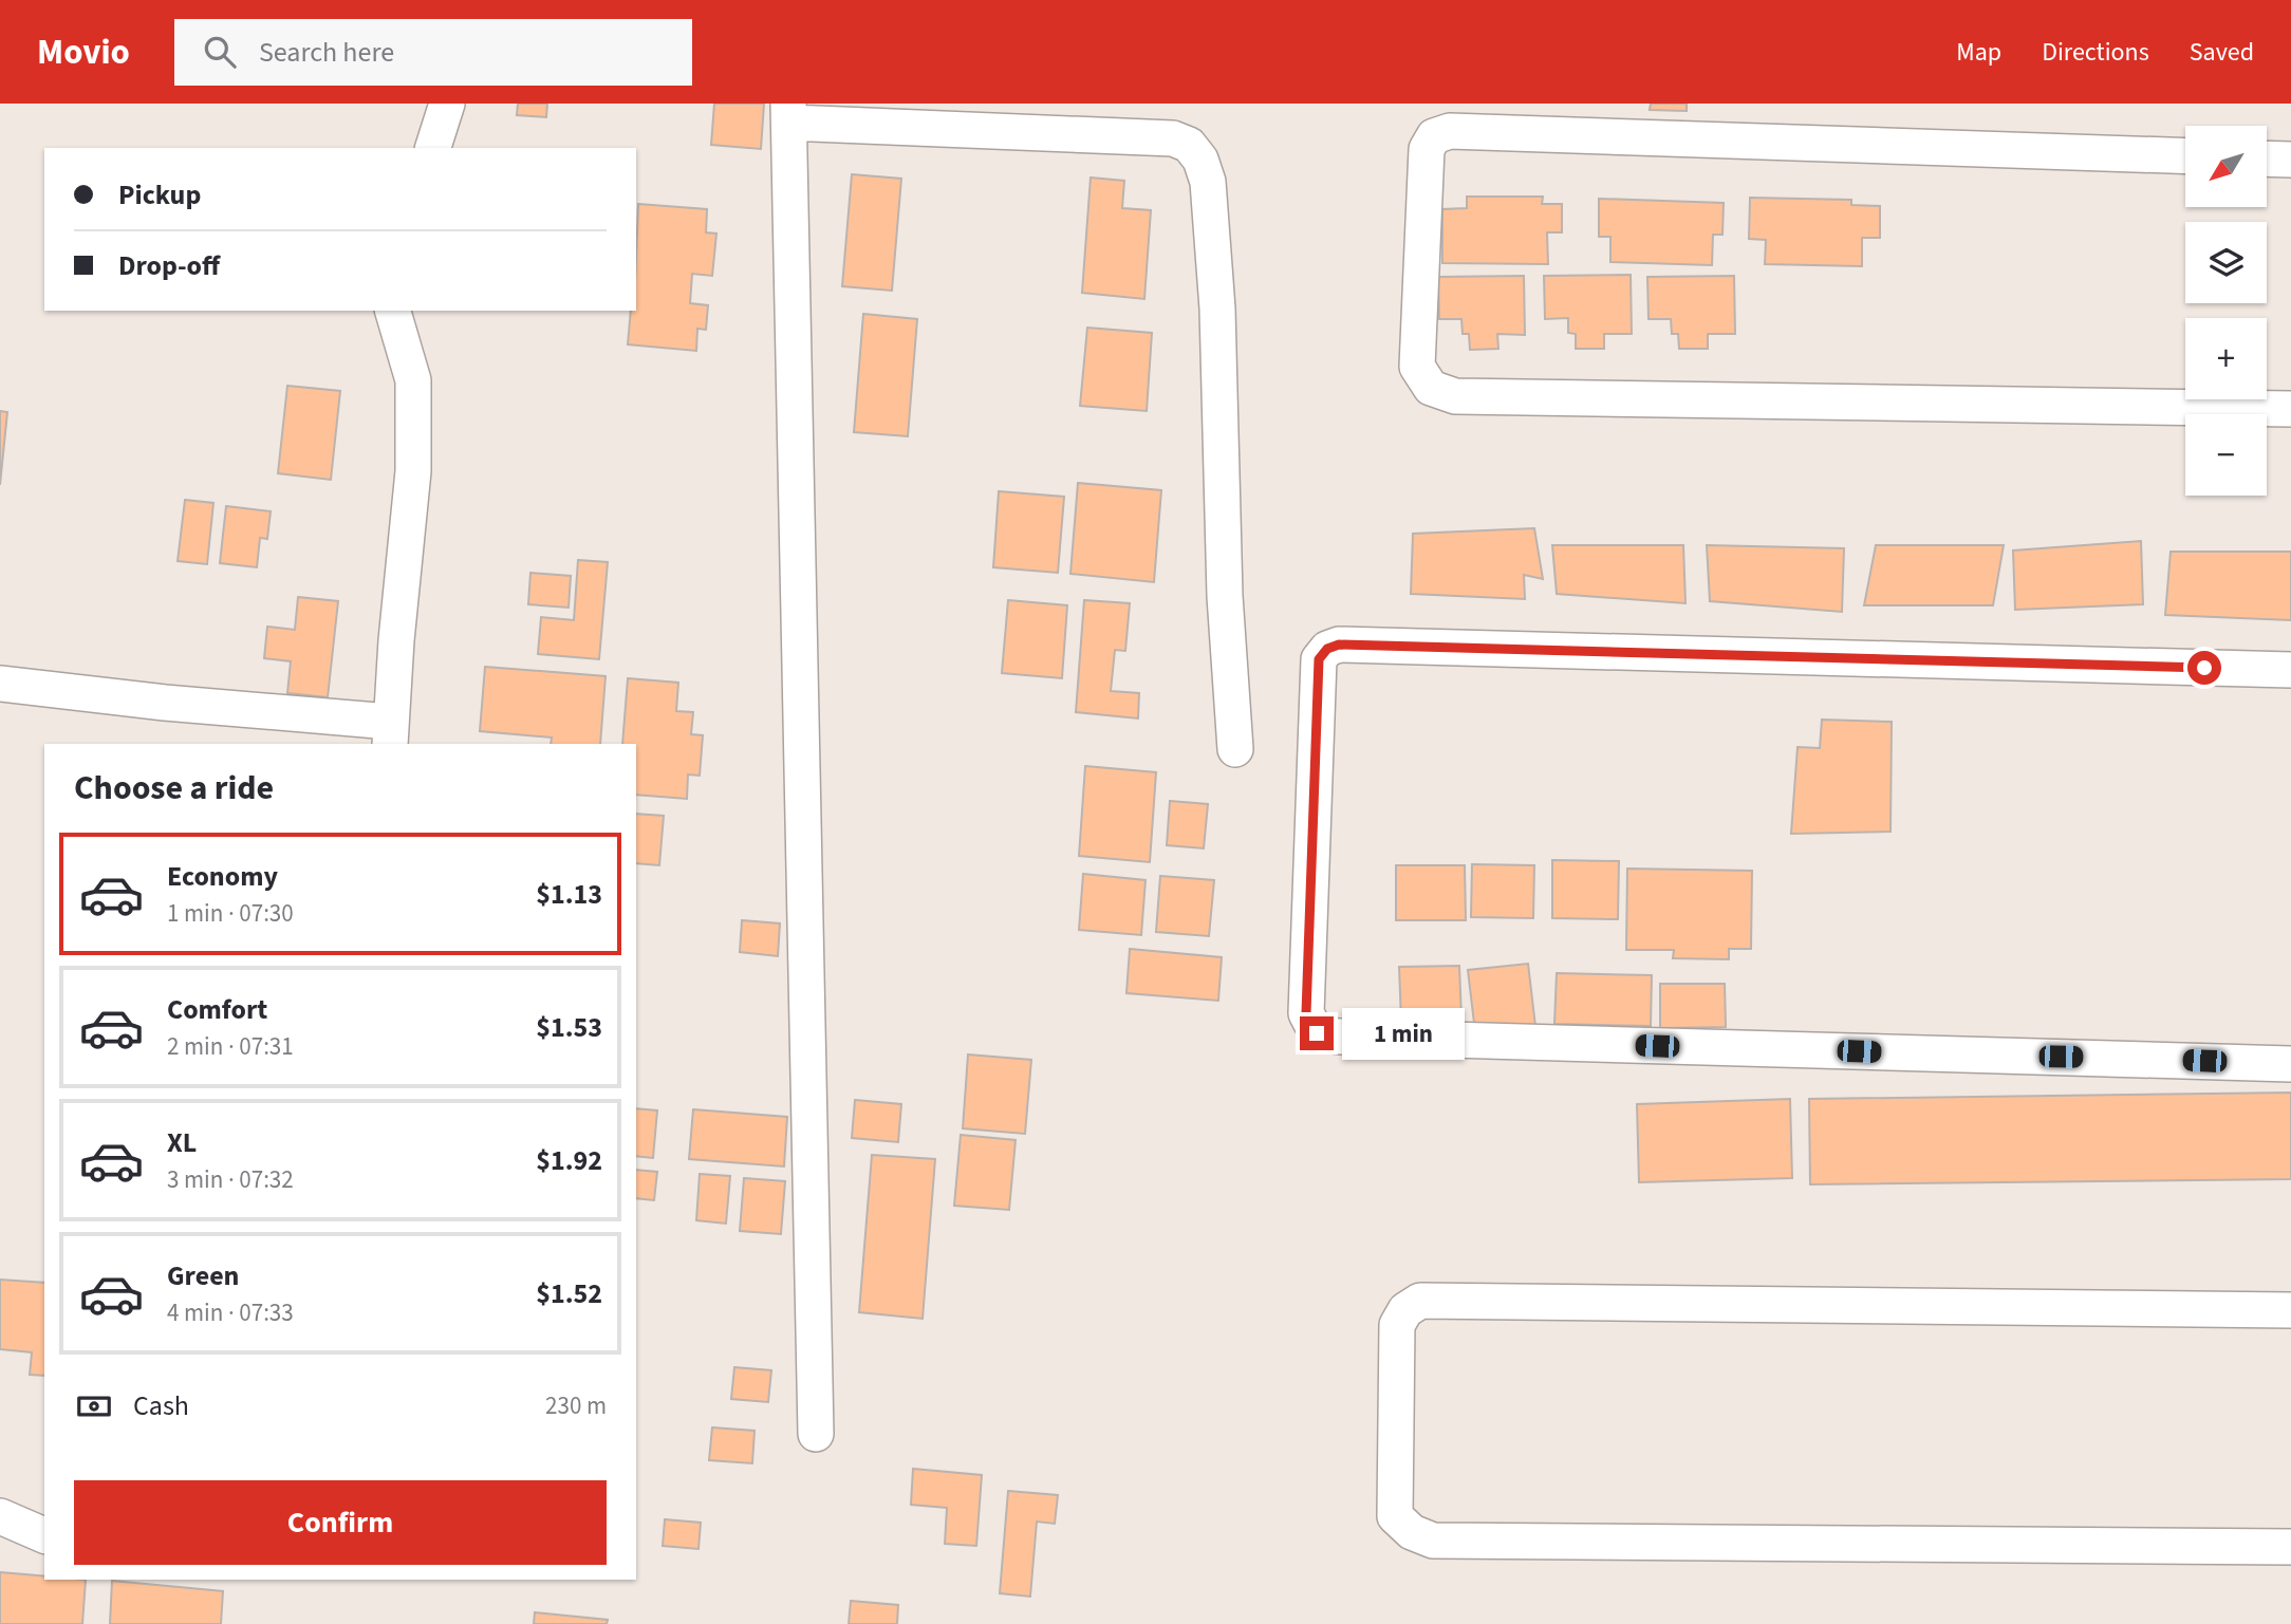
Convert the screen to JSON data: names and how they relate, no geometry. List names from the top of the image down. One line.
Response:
{"north":"bottom left","page":{"header":"Movio","search":"Search here","nav":["Map","Directions","Saved"],"map_buttons":["+","−"],"banner":["Pickup","Drop-off"],"heading":"Choose a ride","list":[{"name":"Economy","note":"1 min · 07:30","value":"$1.13"},{"name":"Comfort","note":"2 min · 07:31","value":"$1.53"},{"name":"XL","note":"3 min · 07:32","value":"$1.92"},{"name":"Green","note":"4 min · 07:33","value":"$1.52"}],"bubble":"1 min","pay":["Cash","230 m"],"buttons":"Confirm"}}
